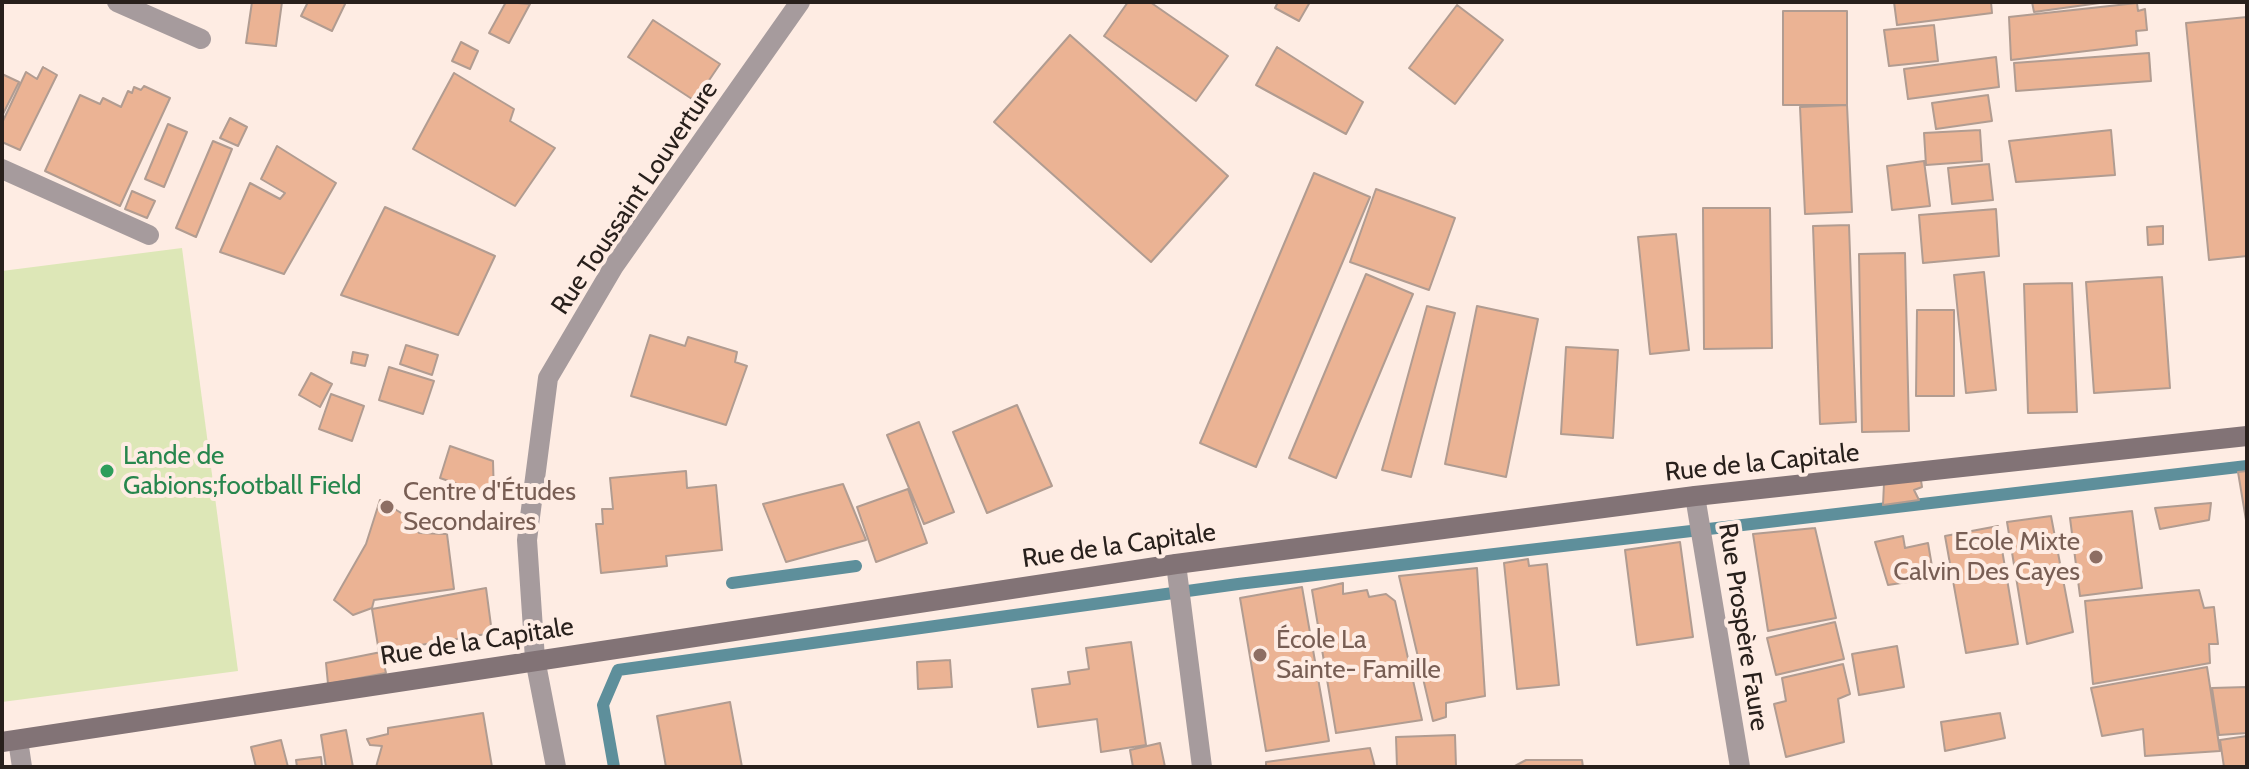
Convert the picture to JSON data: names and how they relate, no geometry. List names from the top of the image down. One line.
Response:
{"streets":{"street":["Rue Toussaint Louverture","Rue de la Capitale","Rue Prospère Faure"]},"crossings":[["Rue Toussaint Louverture","Rue de la Capitale"],["Rue de la Capitale","Rue Prospère Faure"]],"places":["Lande de Gabions;football Field","Centre d'Études Secondaires","Ecole Mixte Calvin Des Cayes","École La Sainte- Famille"]}
